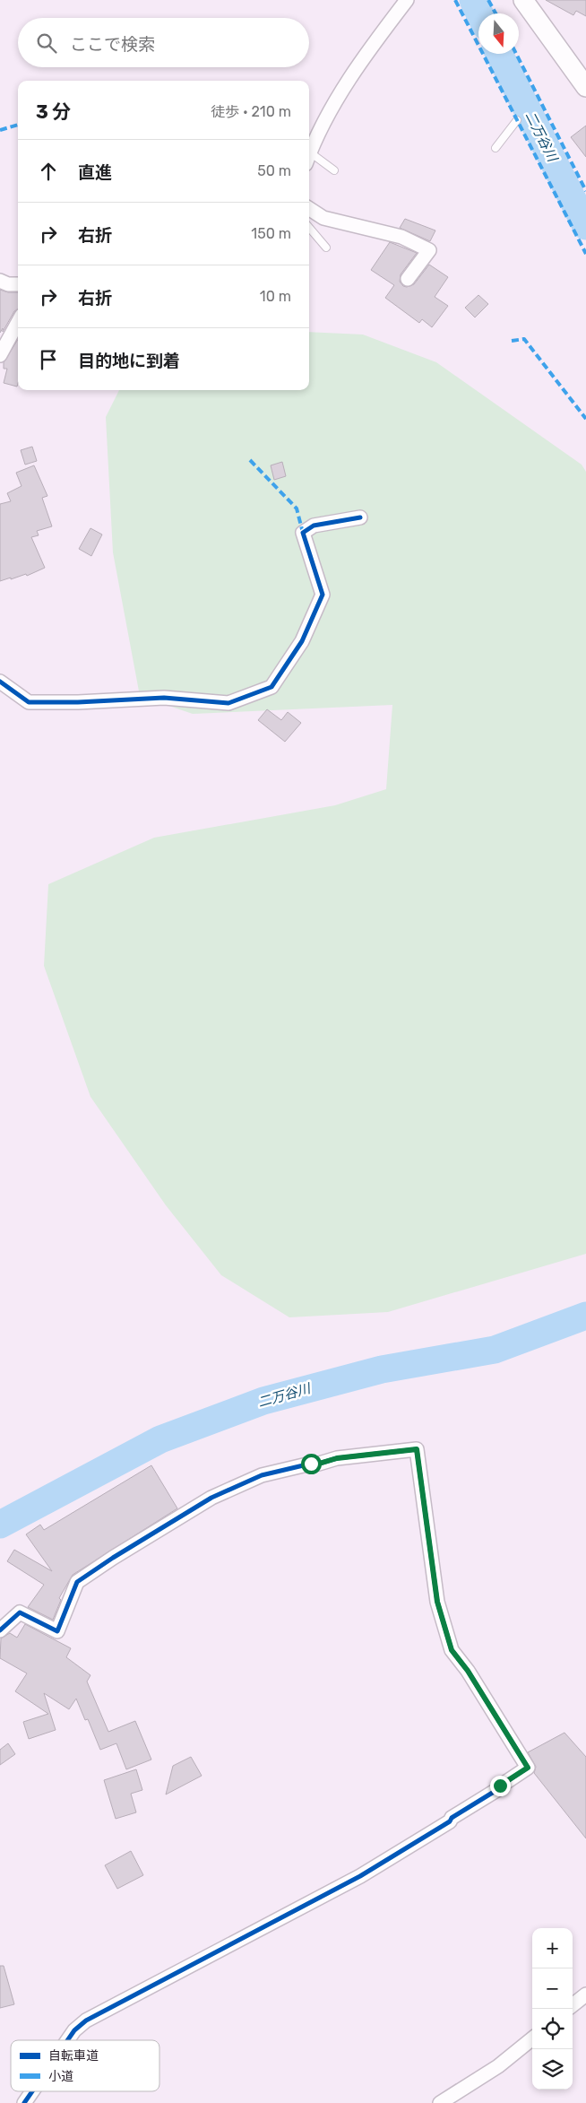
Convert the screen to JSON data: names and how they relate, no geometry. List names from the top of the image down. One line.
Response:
{"water":["二万谷川"],"legend":["自転車道","小道"],"north":"bottom","page":{"search":"ここで検索","heading":["3 分","徒歩 · 210 m"],"list":[["直進","50 m"],["右折","150 m"],["右折","10 m"],"目的地に到着"],"map_buttons":["+","−"]}}
